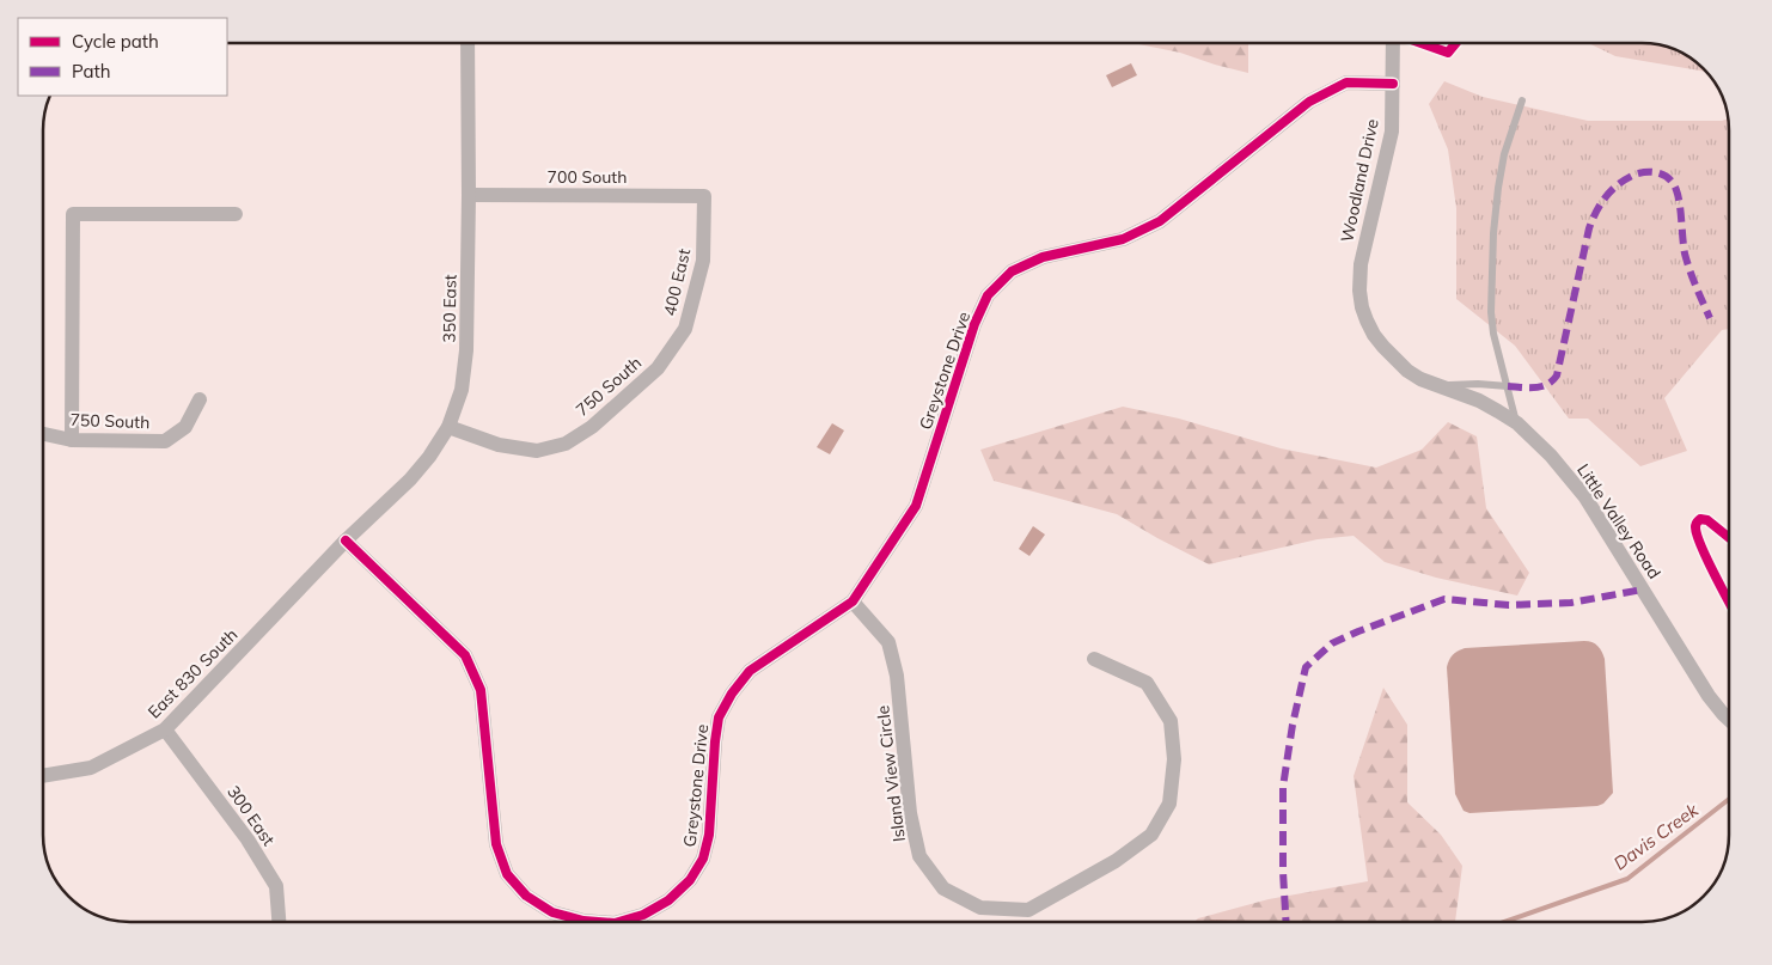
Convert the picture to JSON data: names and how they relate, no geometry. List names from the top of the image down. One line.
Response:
{"streets":{"street":["700 South","Woodland Drive","400 East","350 East","Greystone Drive","750 South","Little Valley Road","East 830 South","Island View Circle","300 East"]},"crossings":[["700 South","400 East"],["700 South","350 East"],["Woodland Drive","Greystone Drive"],["Woodland Drive","Little Valley Road"],["400 East","750 South"],["350 East","Greystone Drive"],["350 East","750 South"],["350 East","East 830 South"],["Greystone Drive","East 830 South"],["Greystone Drive","Island View Circle"],["East 830 South","300 East"]],"water":["Davis Creek"],"legend":["Cycle path","Path"]}
